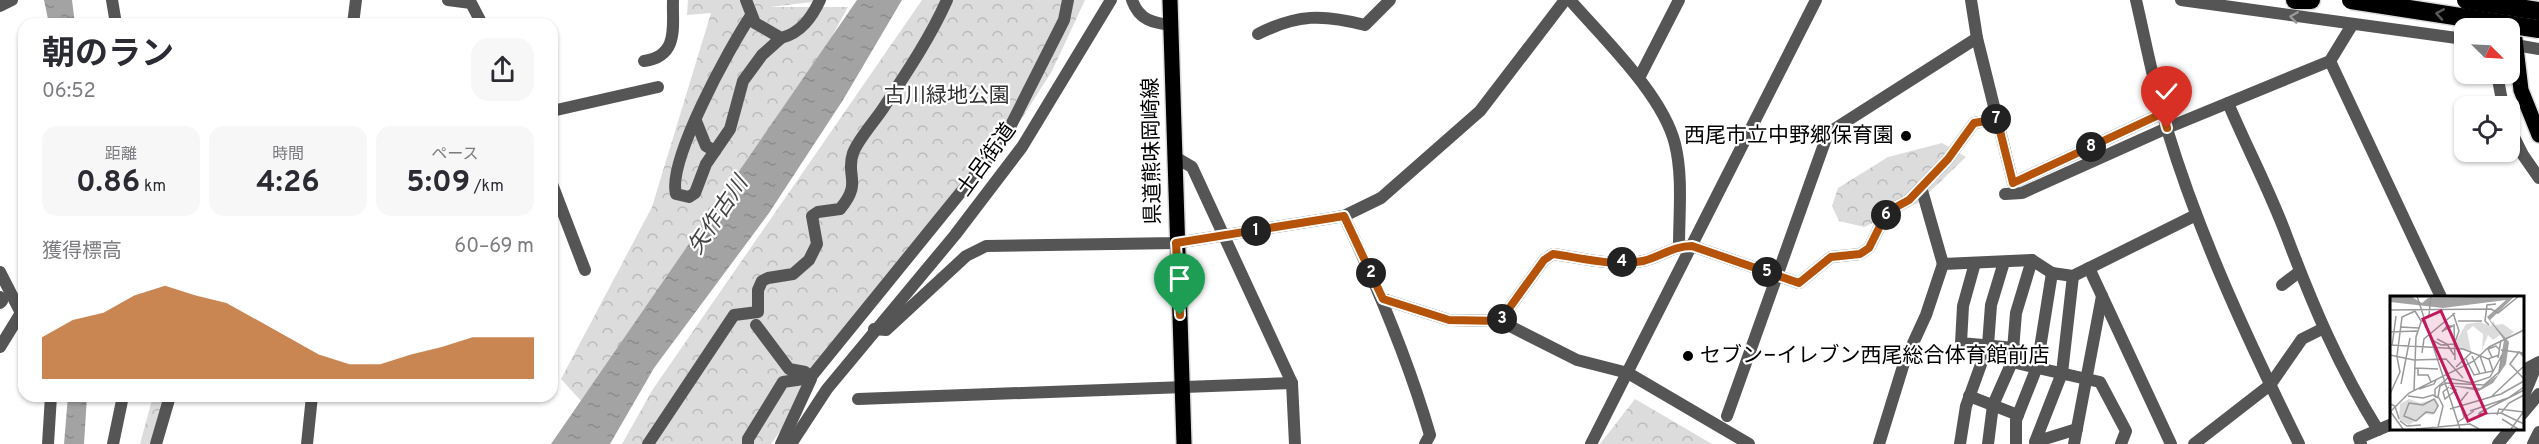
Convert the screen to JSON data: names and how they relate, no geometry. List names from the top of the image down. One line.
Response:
{"streets":{"main road":["県道熊味岡崎線"],"street":["土呂街道"]},"water":["矢作古川"],"parks":["古川緑地公園"],"places":["西尾市立中野郷保育園","セブン−イレブン西尾総合体育館前店"],"north":"bottom right","page":{"heading":["朝のラン","06:52"],"pins":["7","8","6","1","4","5","2","3"],"stats":[["距離","0.86 km"],["時間","4:26"],["ペース","5:09 /km"]],"chart":["獲得標高","60–69 m"]}}
